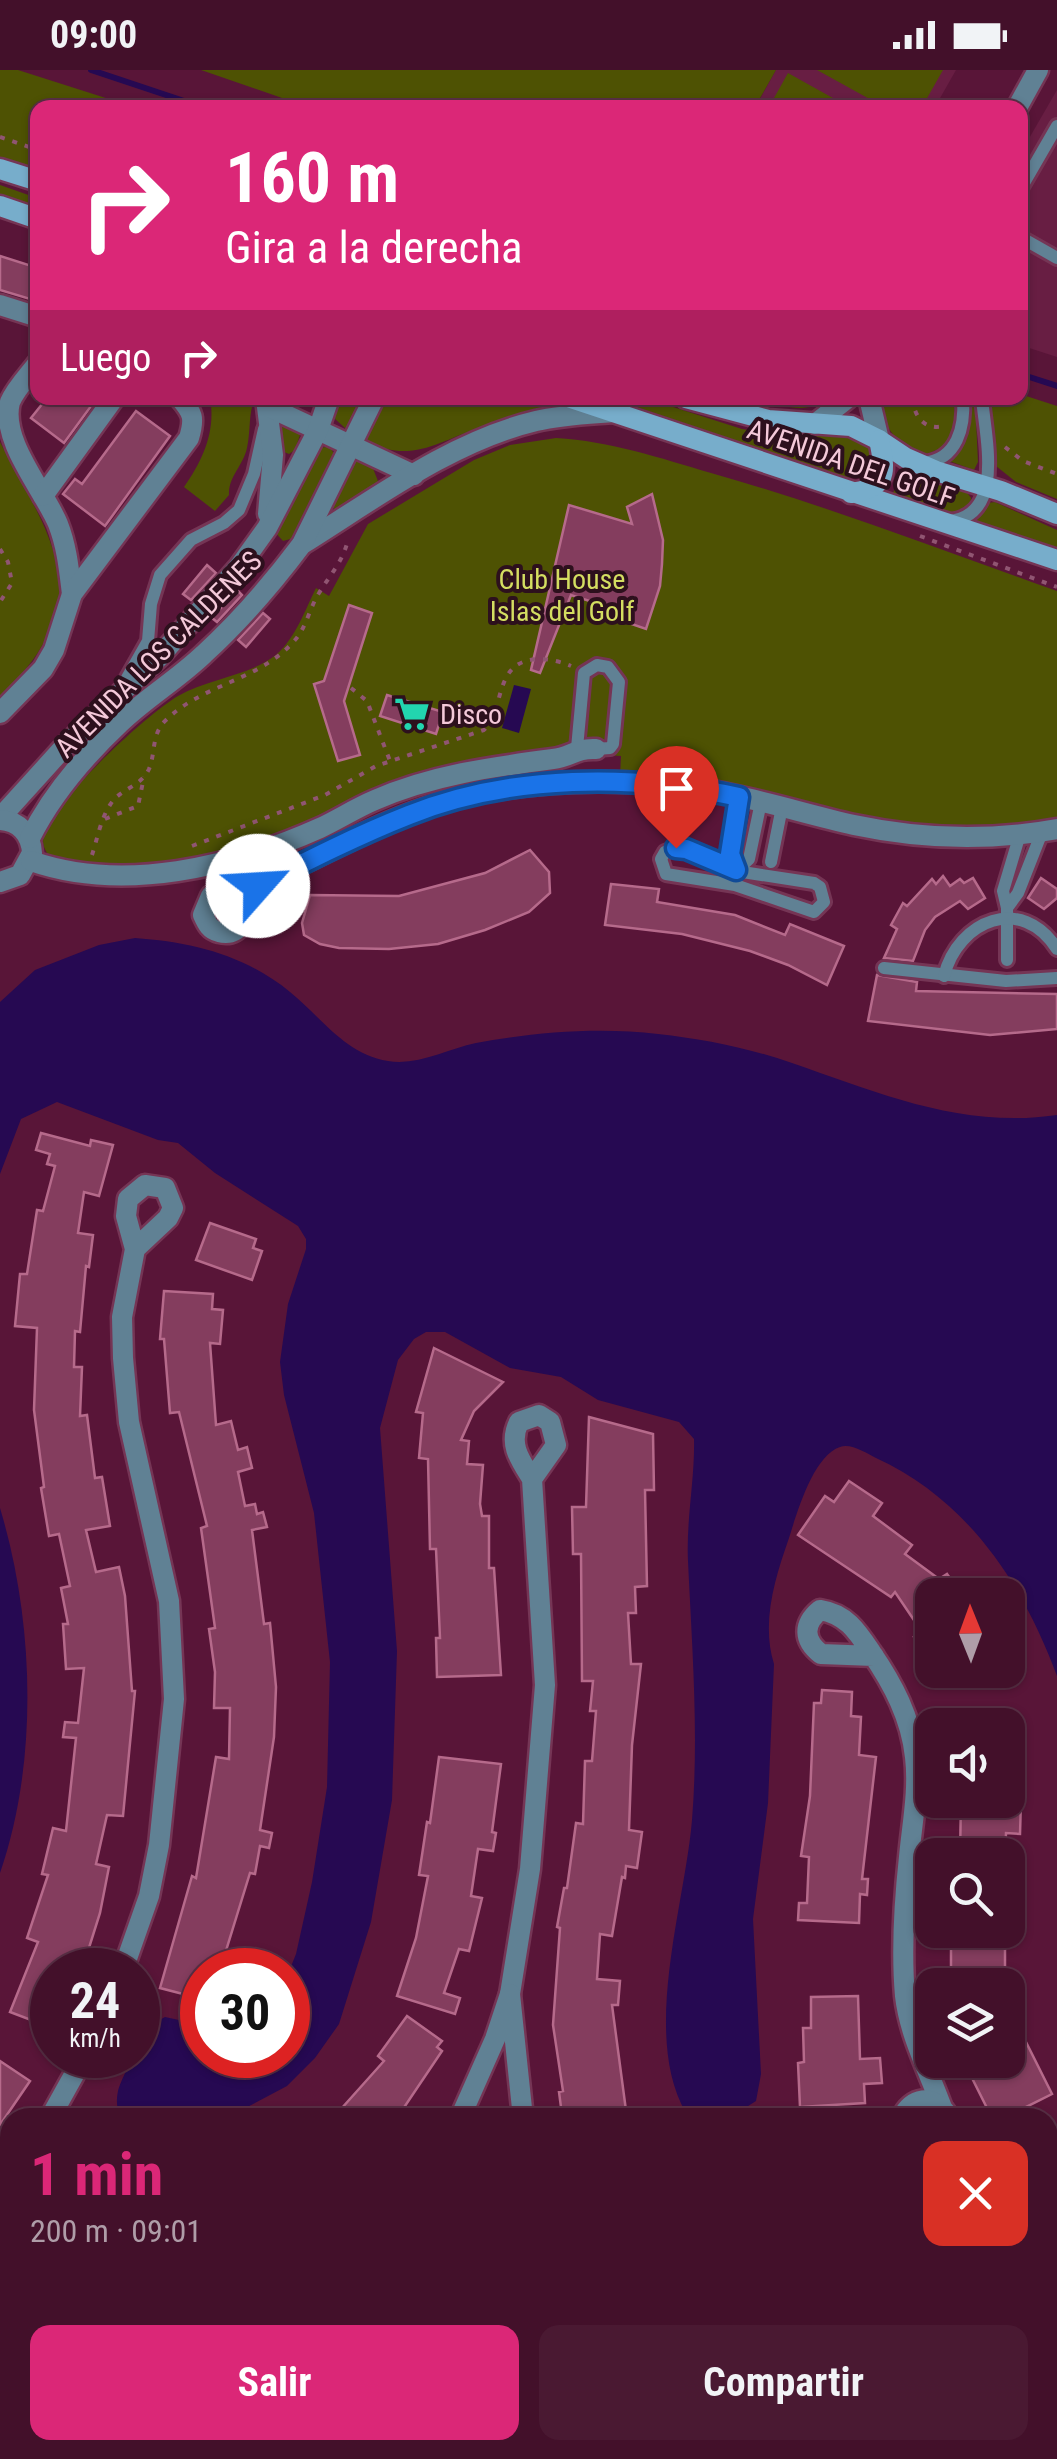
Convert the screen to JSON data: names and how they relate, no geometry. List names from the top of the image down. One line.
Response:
{"streets":{"street":["AVENIDA DEL GOLF","AVENIDA LOS CALDENES"]},"parks":["Club House Islas del Golf"],"places":{"supermarket":["Disco"]},"north":"top","page":{"status":"09:00","turn":["160 m","Gira a la derecha"],"then":"Luego","speed":"24 km/h","limit":"30","heading":["1 min","200 m · 09:01"],"buttons":["Salir","Compartir"]}}
